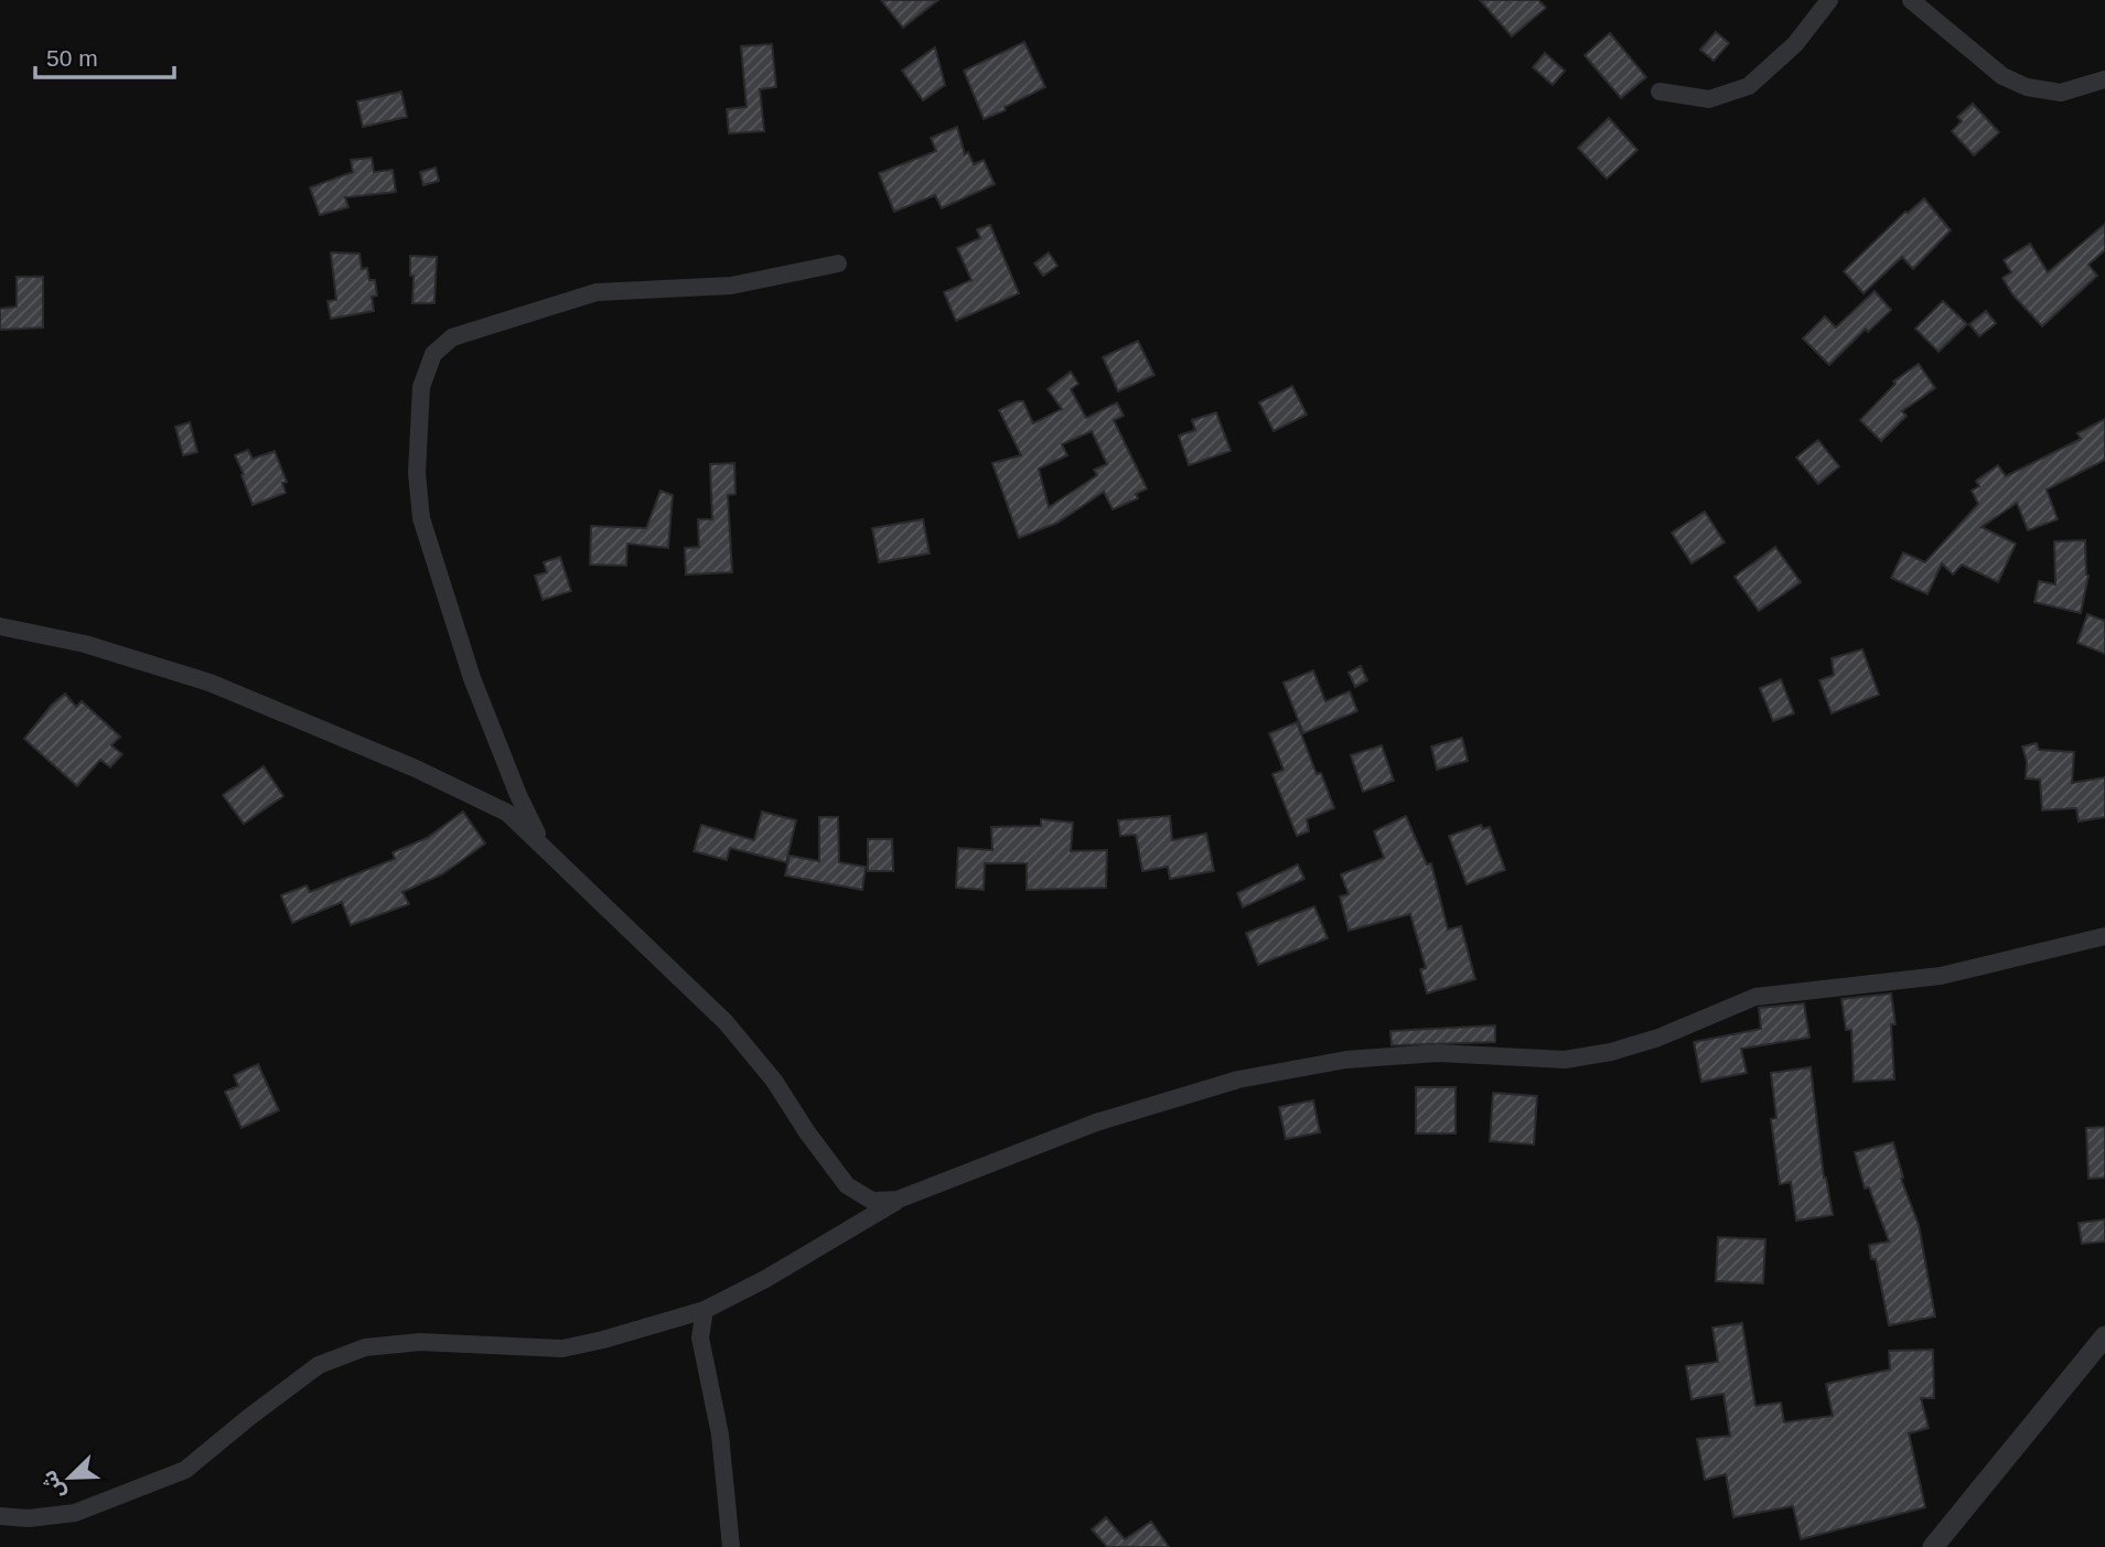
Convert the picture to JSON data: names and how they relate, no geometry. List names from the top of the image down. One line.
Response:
{"scale_bar":"50 m","north":"bottom left"}
